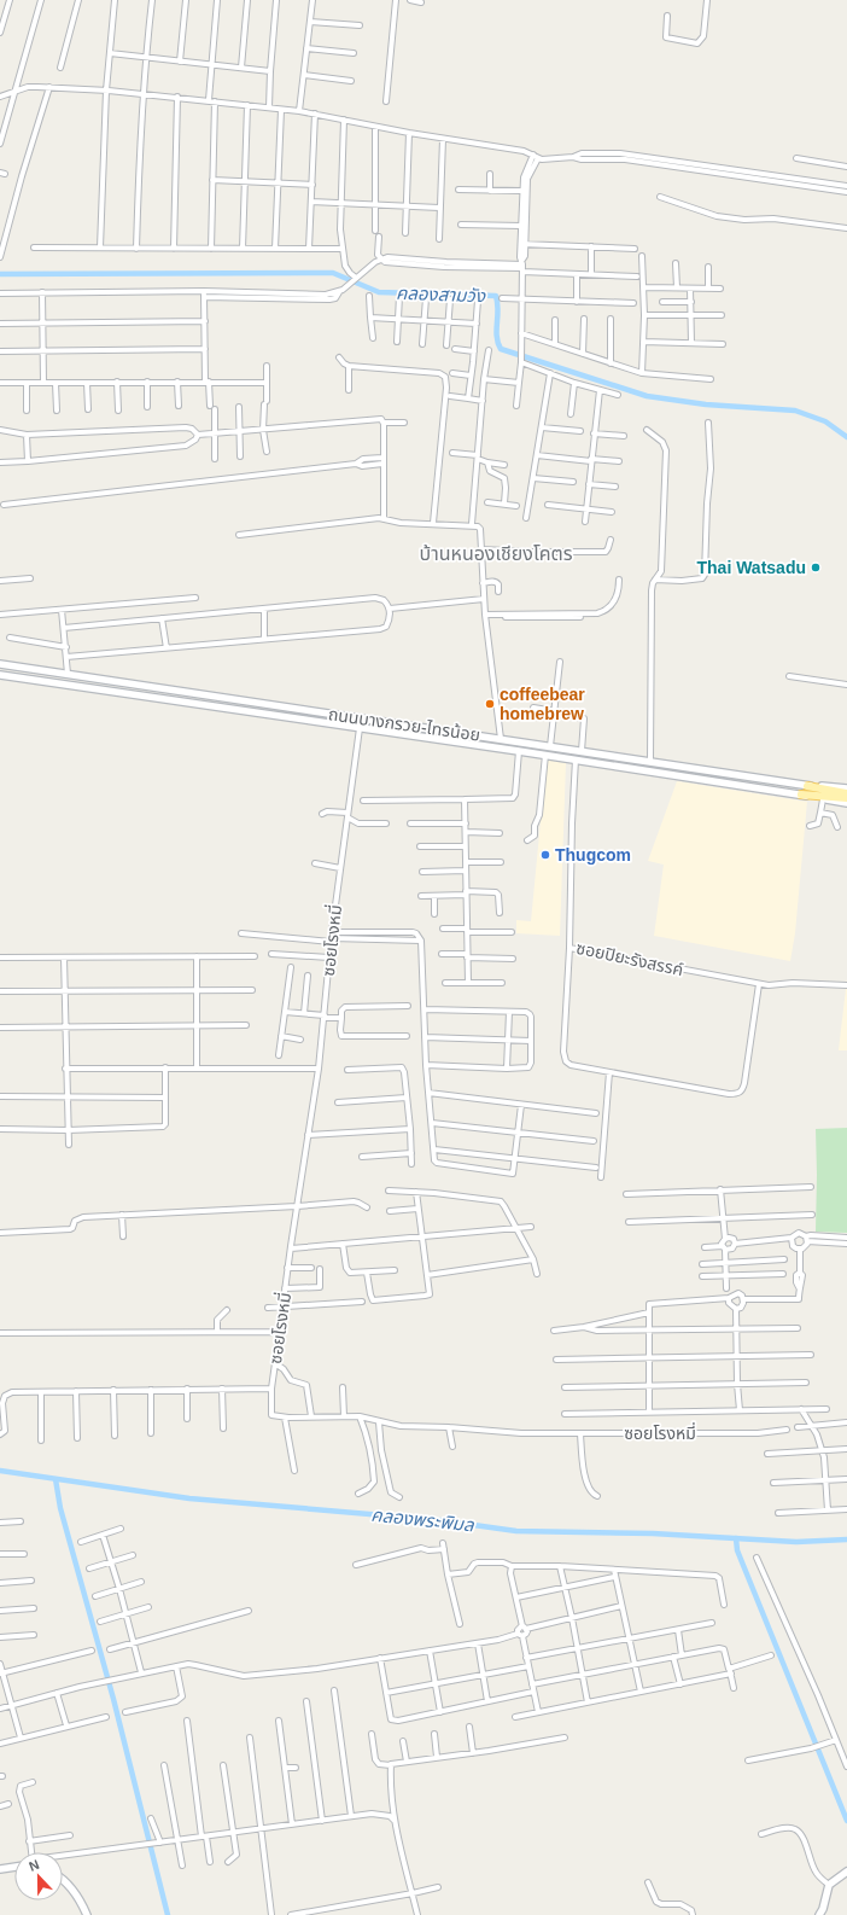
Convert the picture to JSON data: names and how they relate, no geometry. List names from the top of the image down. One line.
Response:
{"streets":{"main road":["ถนนบางกรวย-ไทรน้อย"],"street":["ซอยโรงหมี่","ซอยปิยะรังสรรค์"]},"crossings":[["ถนนบางกรวย-ไทรน้อย","ซอยโรงหมี่"],["ถนนบางกรวย-ไทรน้อย","ซอยปิยะรังสรรค์"]],"districts":["บ้านหนองเชียงโคตร"],"water":["คลองสามวัง","คลองพระพิมล"],"places":["Thai Watsadu","coffeebear homebrew","Thugcom"],"north":"top"}
